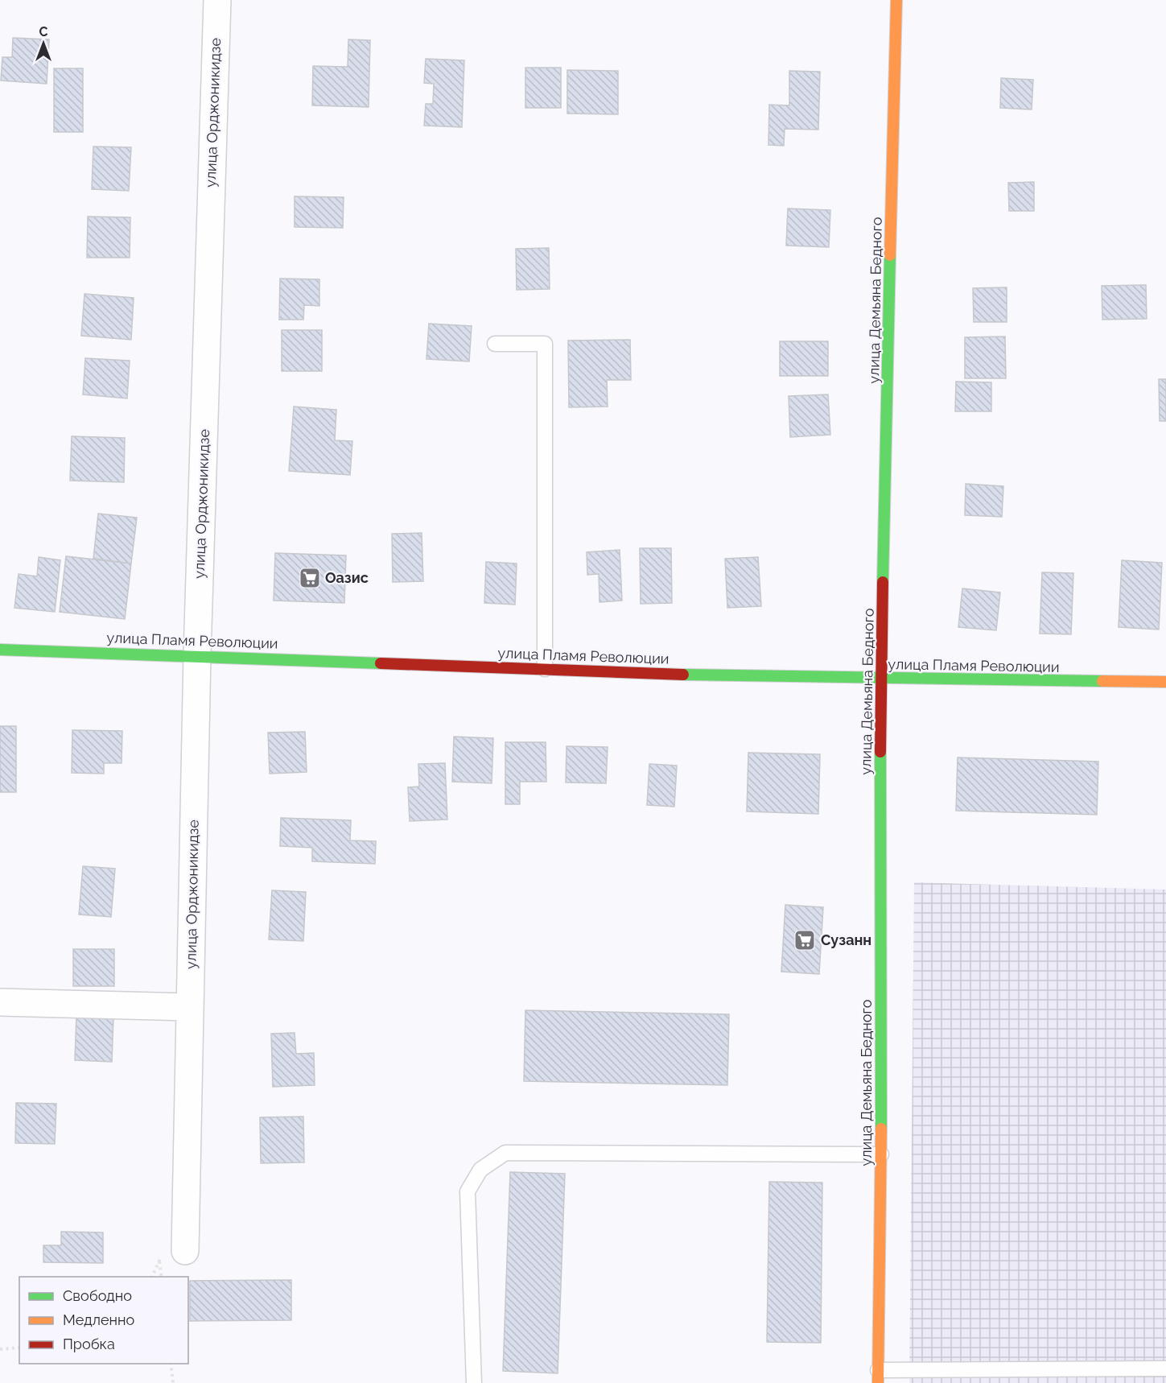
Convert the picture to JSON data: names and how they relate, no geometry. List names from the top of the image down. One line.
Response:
{"streets":{"street":["улица Орджоникидзе","улица Демьяна Бедного","улица Пламя Революции"]},"crossings":[["улица Орджоникидзе","улица Пламя Революции"],["улица Демьяна Бедного","улица Пламя Революции"]],"places":{"supermarket":["Оазис","Сузанн"]},"legend":["Свободно","Медленно","Пробка"],"north":"top"}
